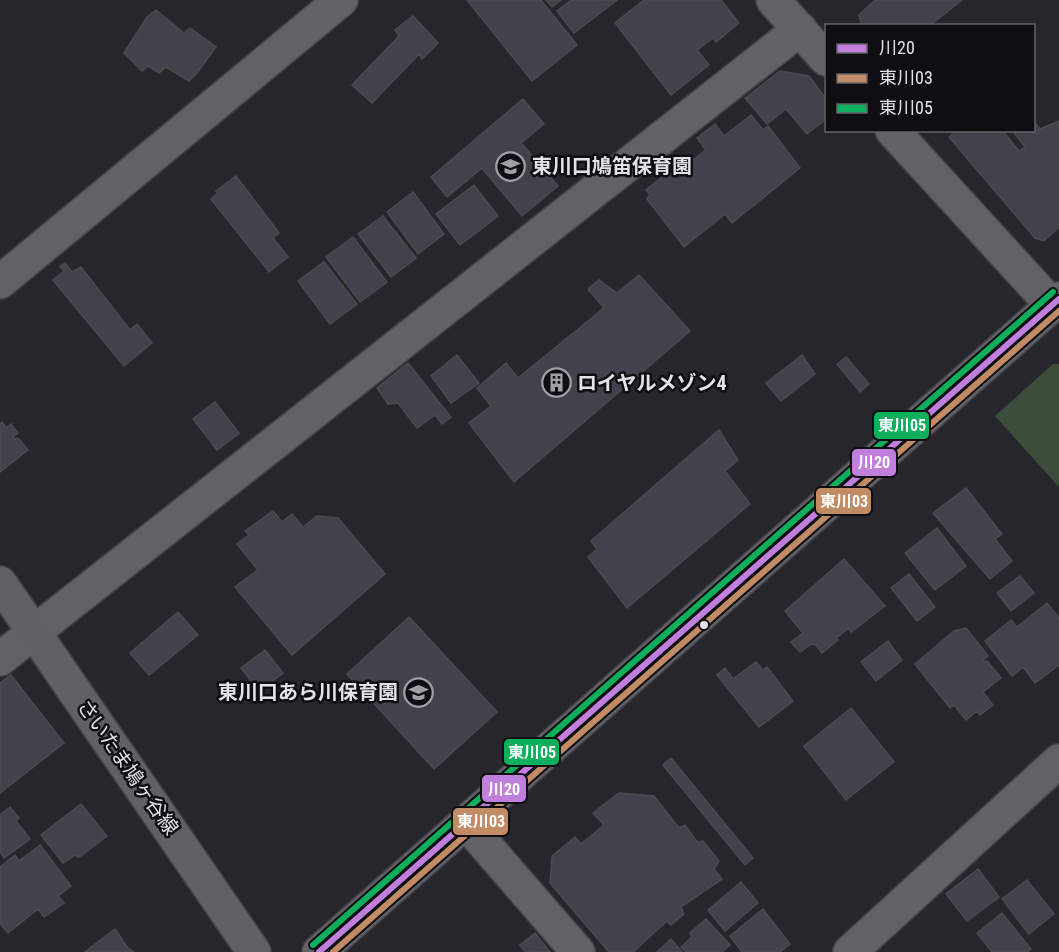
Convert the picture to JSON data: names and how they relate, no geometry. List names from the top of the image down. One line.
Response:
{"streets":{"main road":["さいたま鳩ヶ谷線"]},"places":{"school or university":["東川口鳩笛保育園","東川口あら川保育園"],"building":["ロイヤルメゾン4"]},"lines":["transit line 東川05","transit line 川20","transit line 東川03"],"legend":["川20","東川03","東川05"]}
